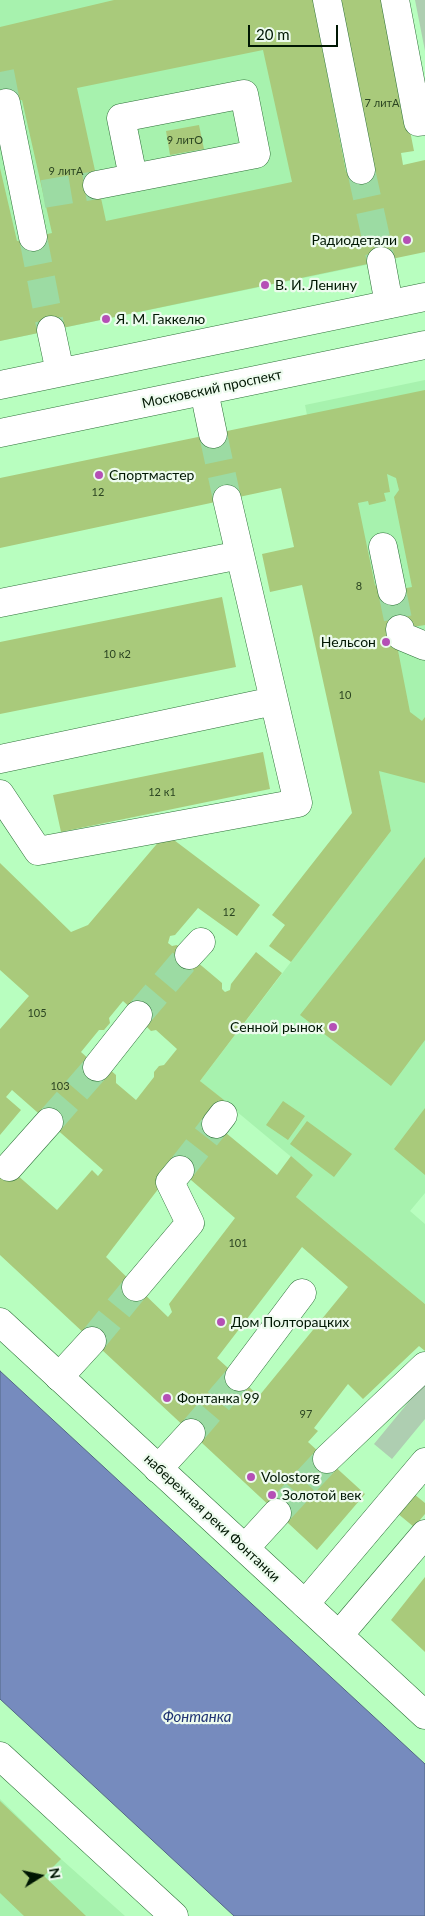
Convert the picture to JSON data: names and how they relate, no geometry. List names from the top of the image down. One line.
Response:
{"streets":{"main road":["Московский проспект","набережная реки Фонтанки"]},"water":["Фонтанка"],"places":["Радиодетали","В. И. Ленину","Я. М. Гаккелю","Спортмастер","Нельсон","Сенной рынок","Дом Полторацких","Фонтанка 99","Volostorg","Золотой век"],"house_numbers":["7 литА","9 литО","9 литА","12","8","10 к2","10","12 к1","12","105","103","101","97"],"scale_bar":"20 m","north":"right"}
